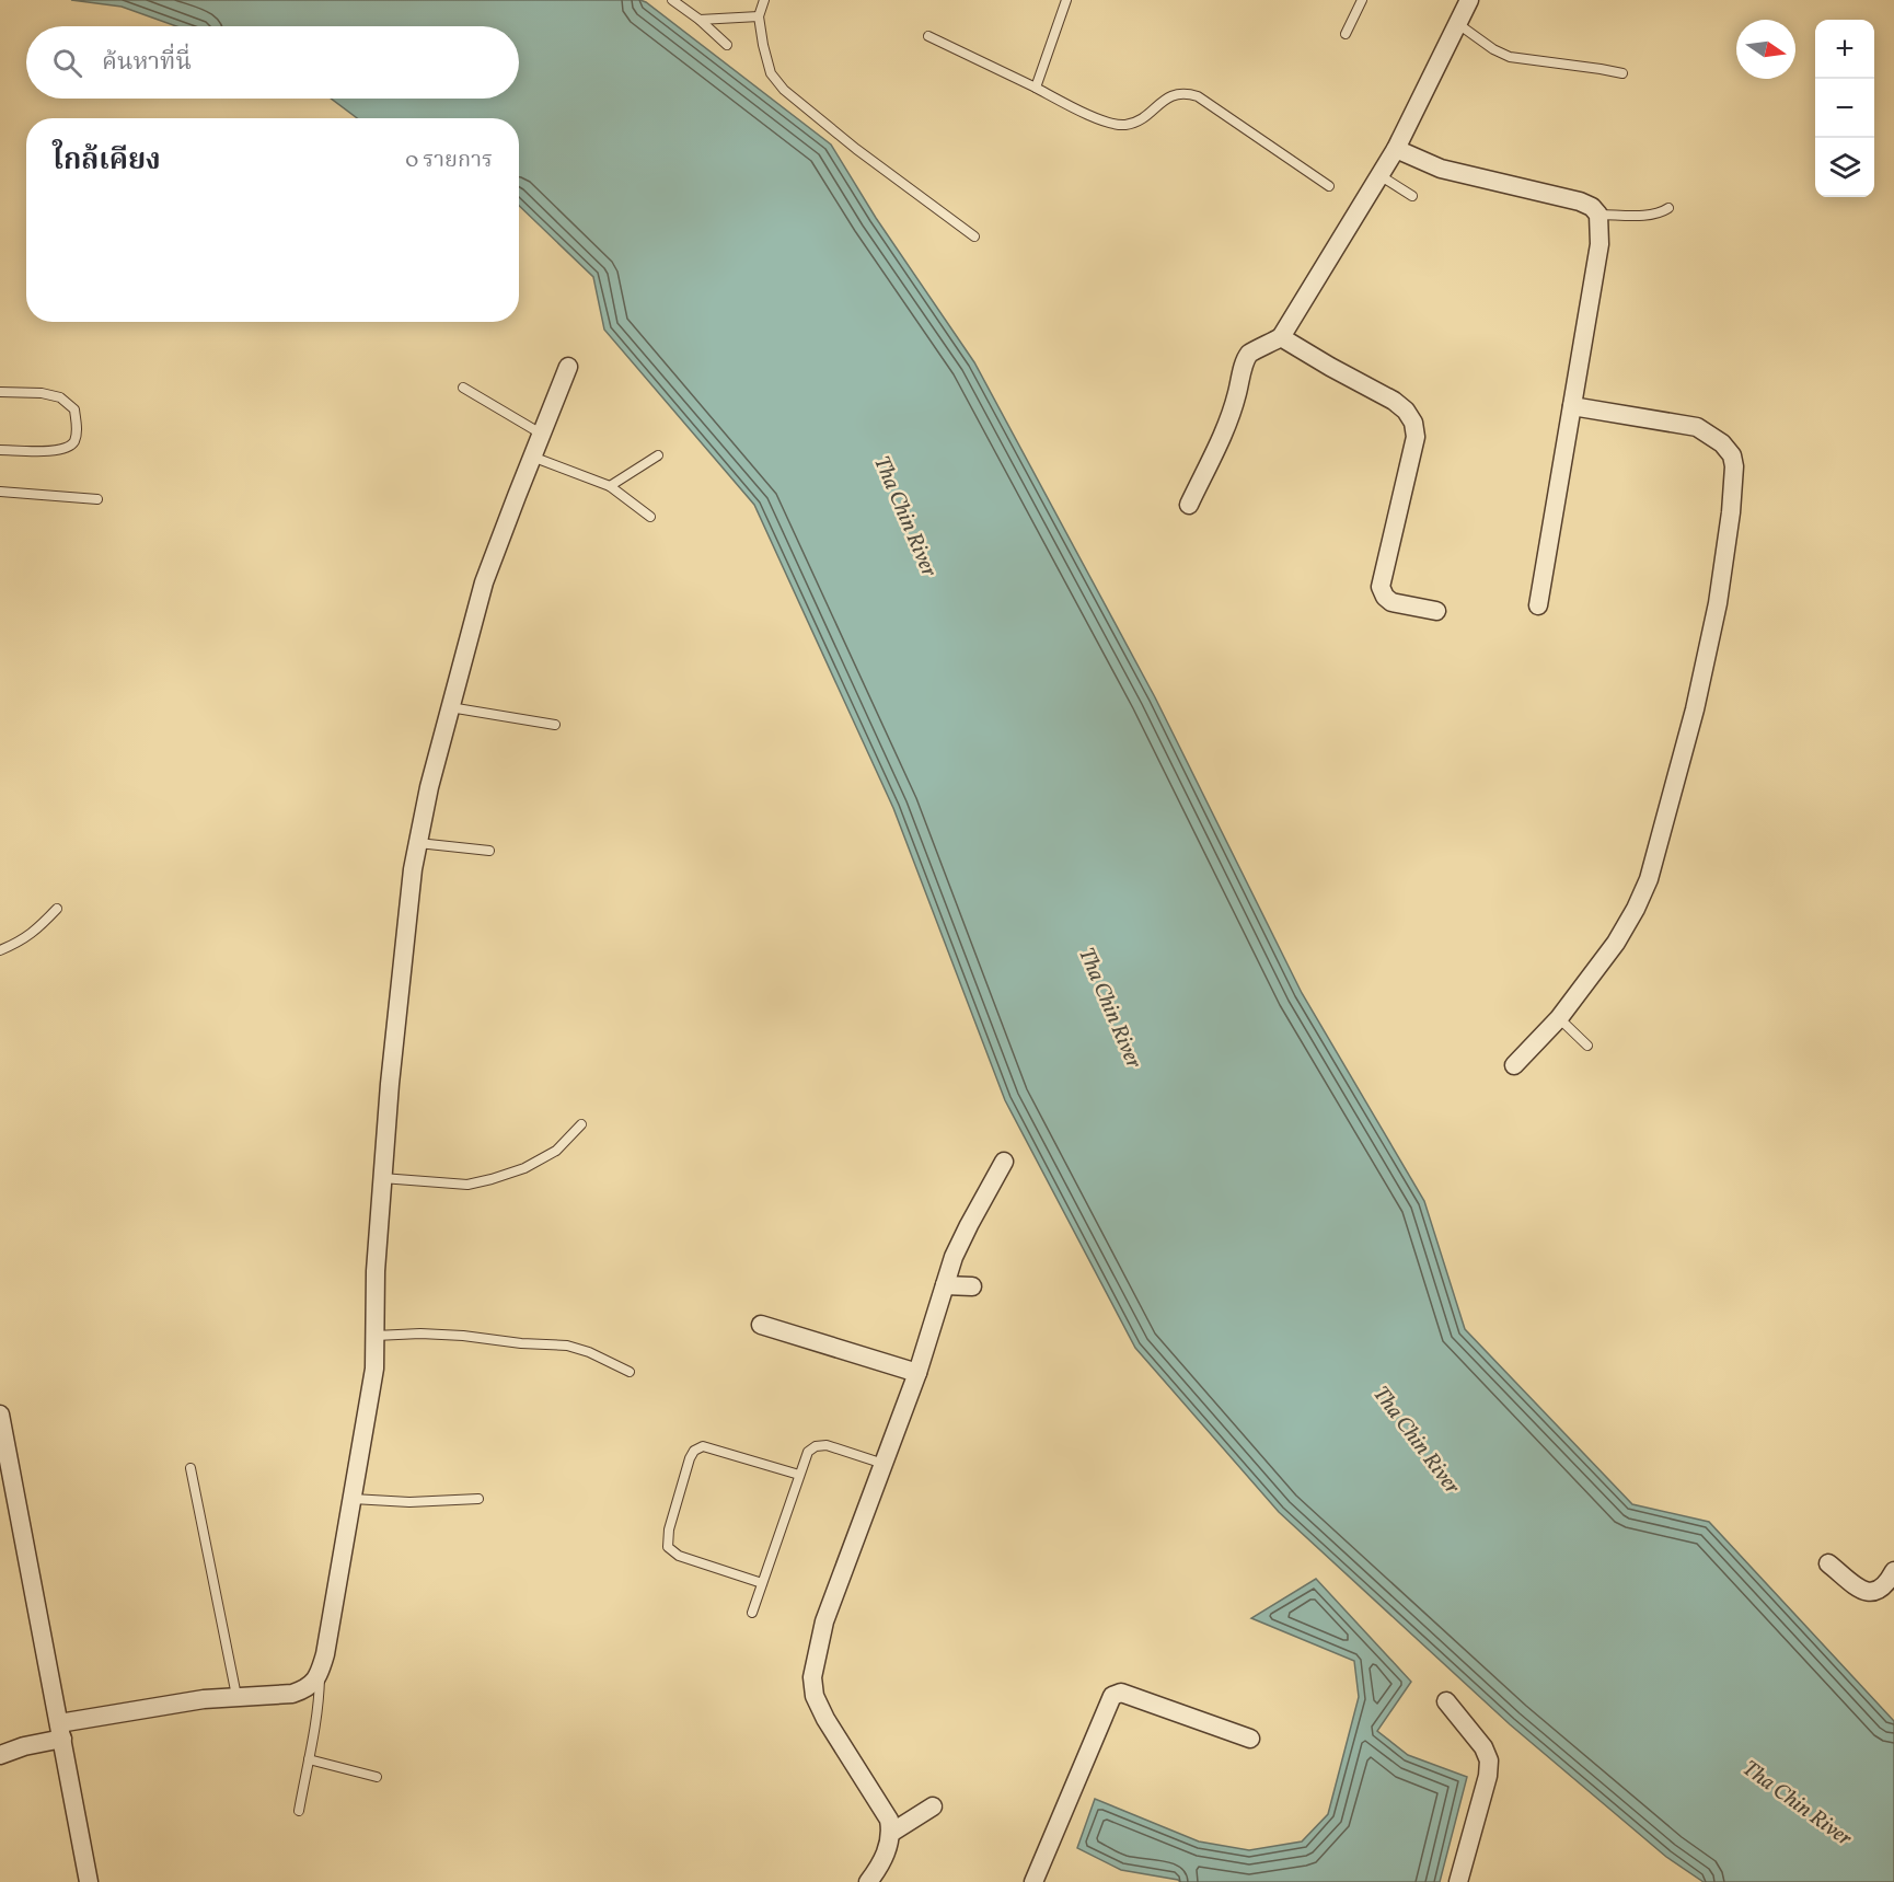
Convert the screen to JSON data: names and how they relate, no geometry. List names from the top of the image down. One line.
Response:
{"water":["Tha Chin River"],"north":"right","page":{"map_buttons":["+","−"],"search":"ค้นหาที่นี่","heading":["ใกล้เคียง","0 รายการ"]}}
